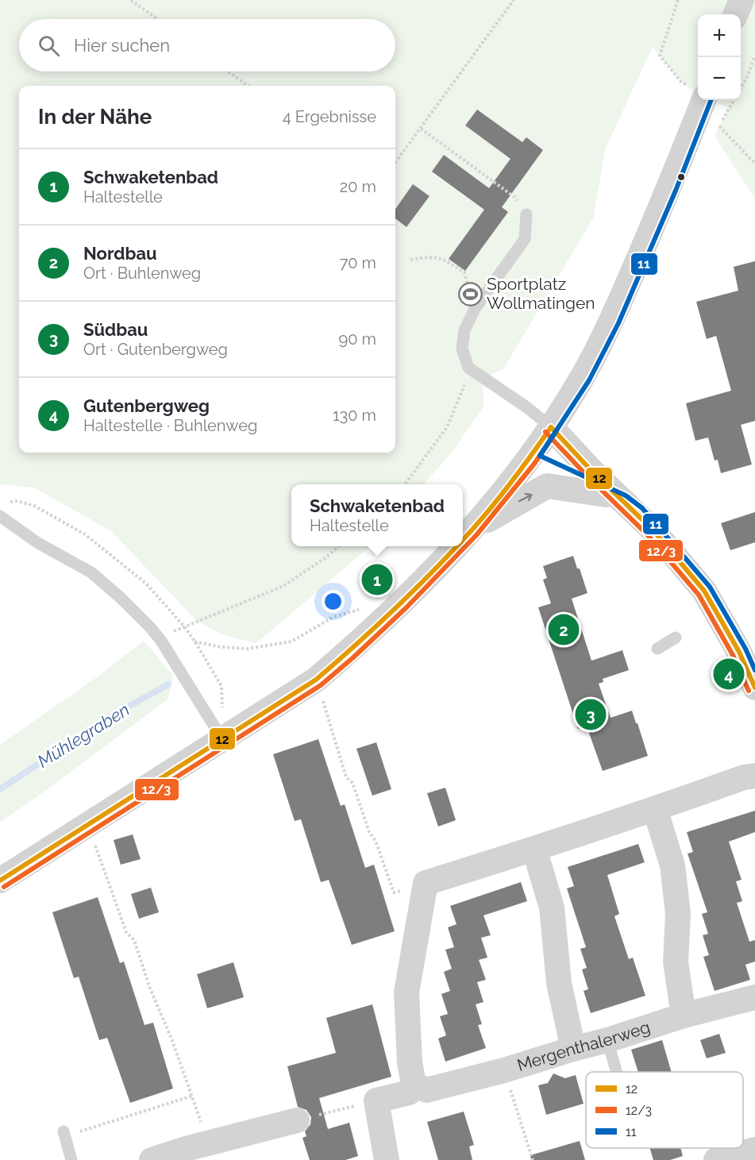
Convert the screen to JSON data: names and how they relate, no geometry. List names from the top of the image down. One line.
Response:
{"streets":{"street":["Mergenthalerweg"]},"water":["Mühlegraben"],"places":{"sports":["Sportplatz Wollmatingen"]},"lines":["transit line 11","transit line 12","transit line 12/3"],"legend":["12","12/3","11"],"page":{"map_buttons":["+","−"],"search":"Hier suchen","heading":["In der Nähe","4 Ergebnisse"],"list":[{"mark":"1","name":"Schwaketenbad","note":"Haltestelle","value":"20 m"},{"mark":"2","name":"Nordbau","note":"Ort · Buhlenweg","value":"70 m"},{"mark":"3","name":"Südbau","note":"Ort · Gutenbergweg","value":"90 m"},{"mark":"4","name":"Gutenbergweg","note":"Haltestelle · Buhlenweg","value":"130 m"}],"popup":["Schwaketenbad","Haltestelle"],"pins":["1","2","4","3"]}}
